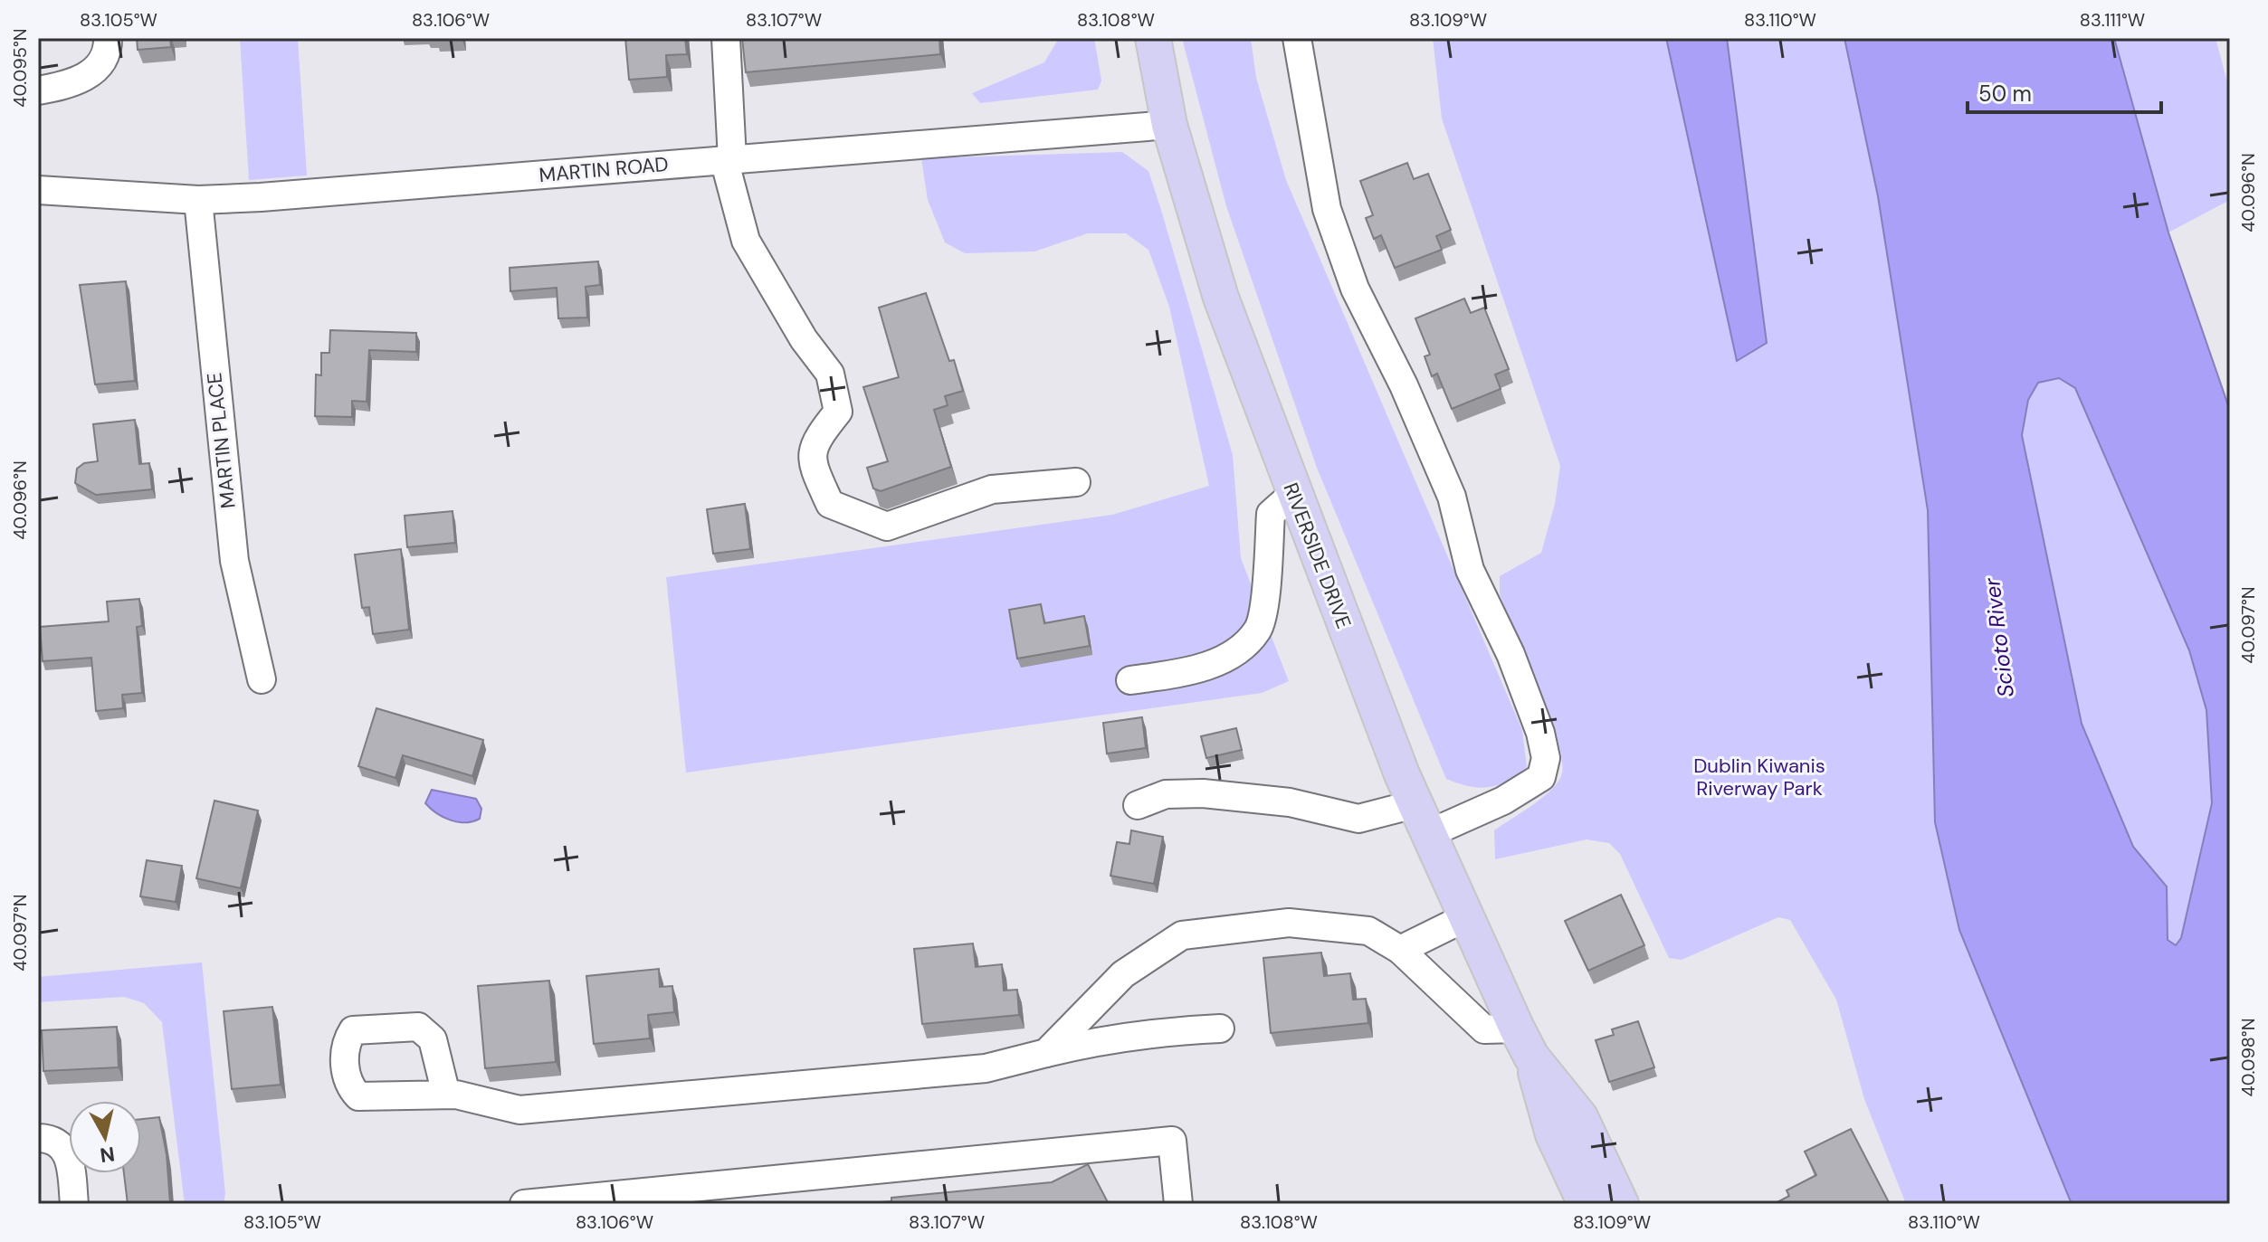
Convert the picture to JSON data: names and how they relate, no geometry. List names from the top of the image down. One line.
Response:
{"streets":{"main road":["RIVERSIDE DRIVE"],"street":["MARTIN ROAD","MARTIN PLACE"]},"crossings":[["MARTIN ROAD","MARTIN PLACE"],["MARTIN ROAD","RIVERSIDE DRIVE"]],"water":["Scioto River"],"parks":["Dublin Kiwanis Riverway Park"],"scale_bar":"50 m","north":"bottom","coordinates":["83.105°W","83.106°W","83.107°W","83.108°W","83.109°W","83.110°W","83.111°W","40.095°N","40.096°N","40.097°N","40.098°N"]}
